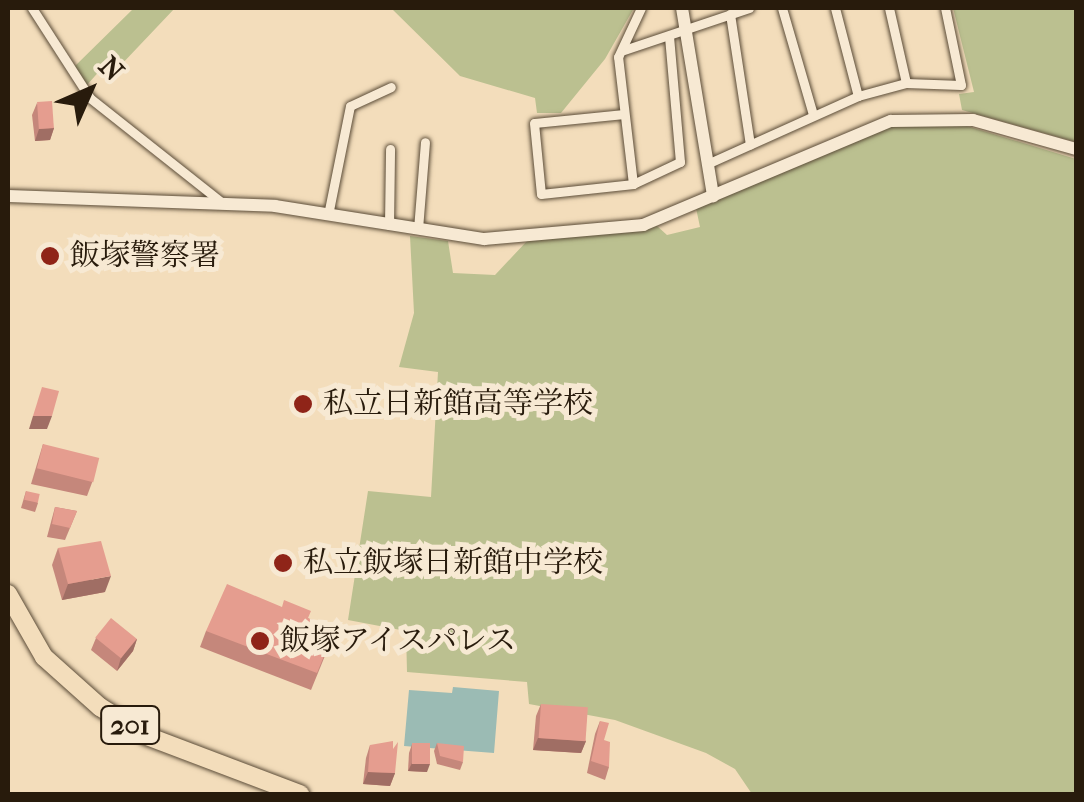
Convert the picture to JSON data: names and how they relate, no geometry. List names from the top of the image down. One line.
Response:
{"streets":{"highway":["201"]},"places":["飯塚警察署","私立日新館高等学校","私立飯塚日新館中学校","飯塚アイスパレス"],"north":"top right"}
